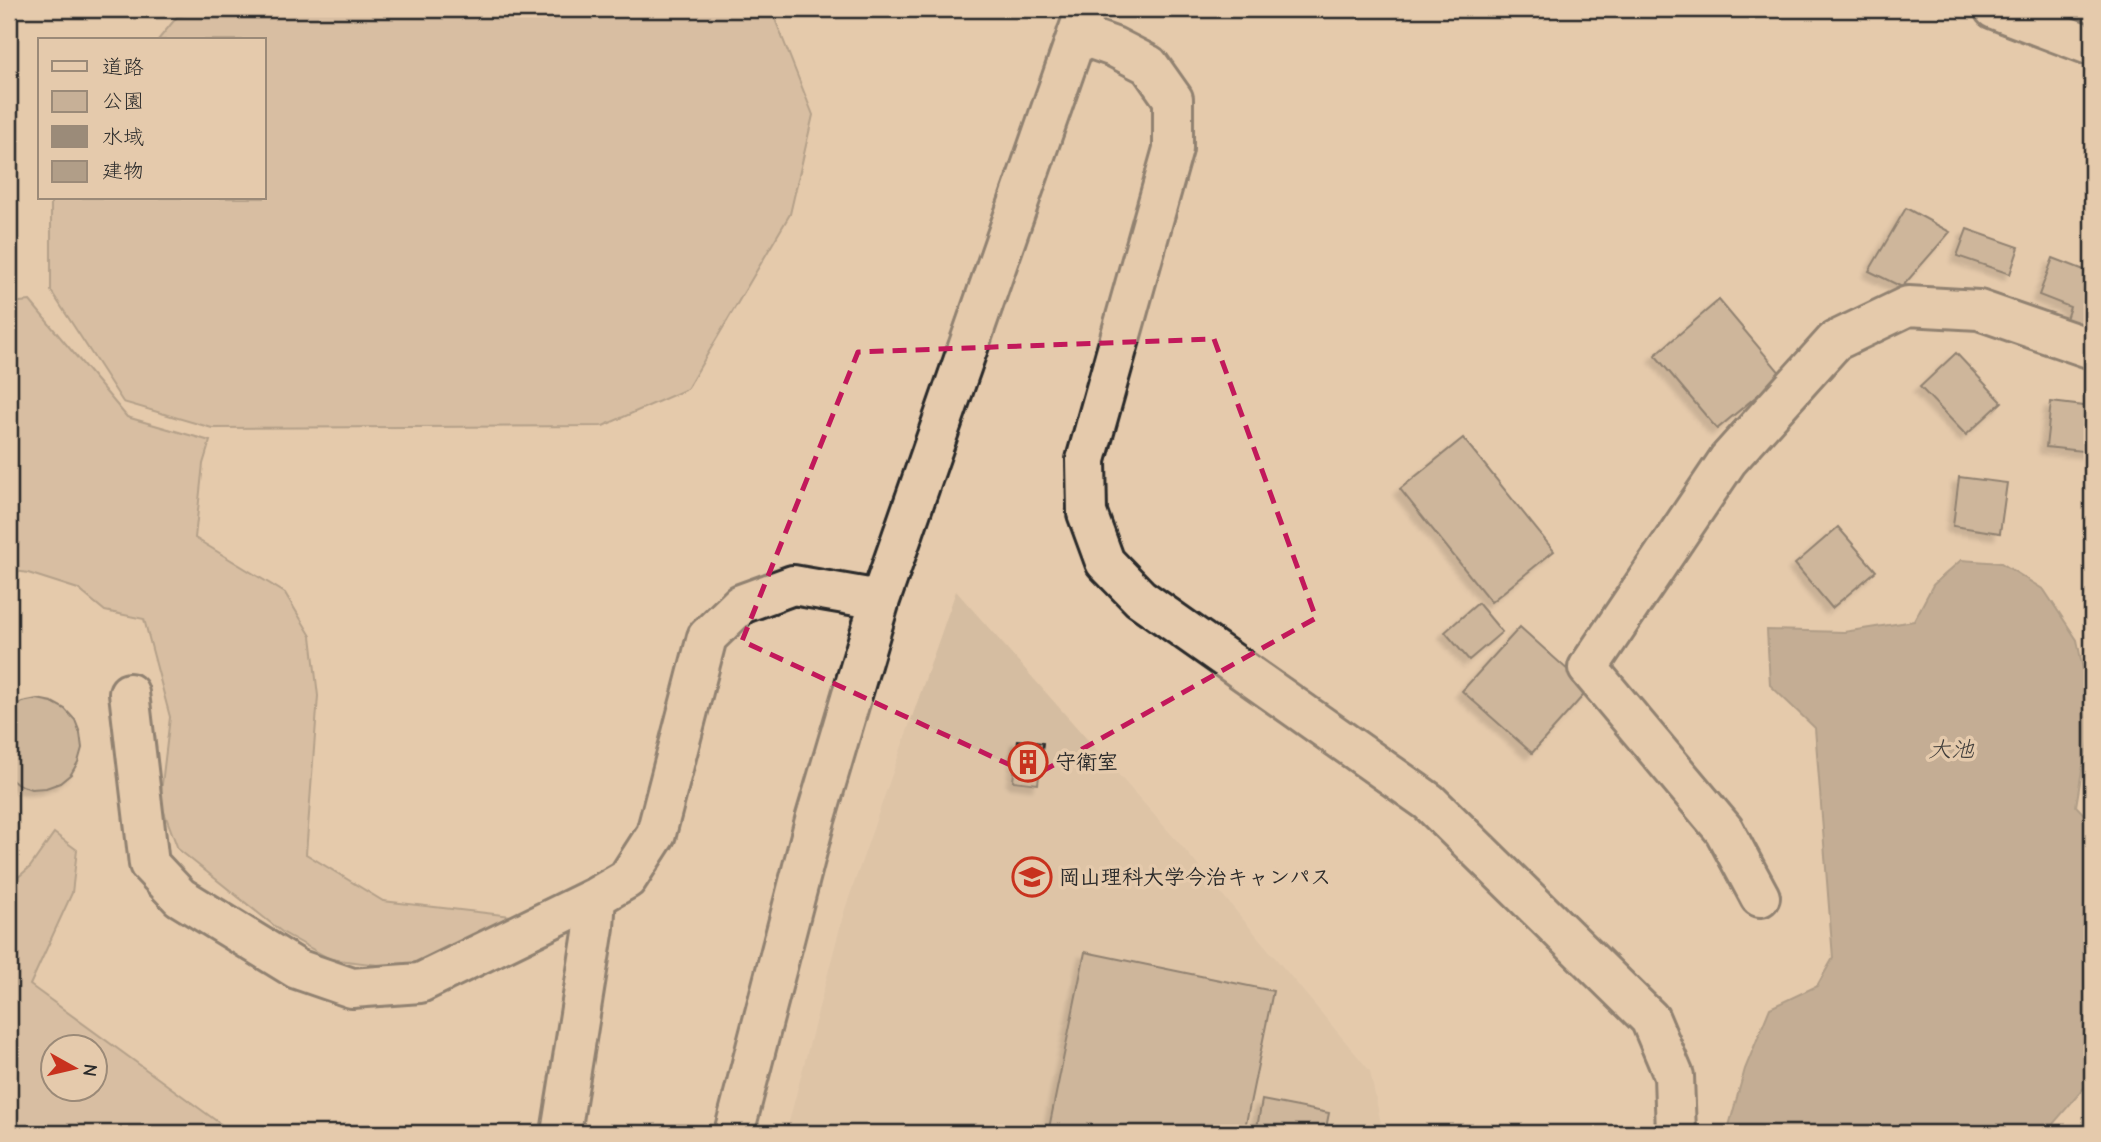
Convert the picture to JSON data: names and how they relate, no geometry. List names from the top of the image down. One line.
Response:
{"water":["大池"],"places":{"building":["守衛室"],"school or university":["岡山理科大学今治キャンパス"]},"legend":["道路","公園","水域","建物"],"north":"right"}
